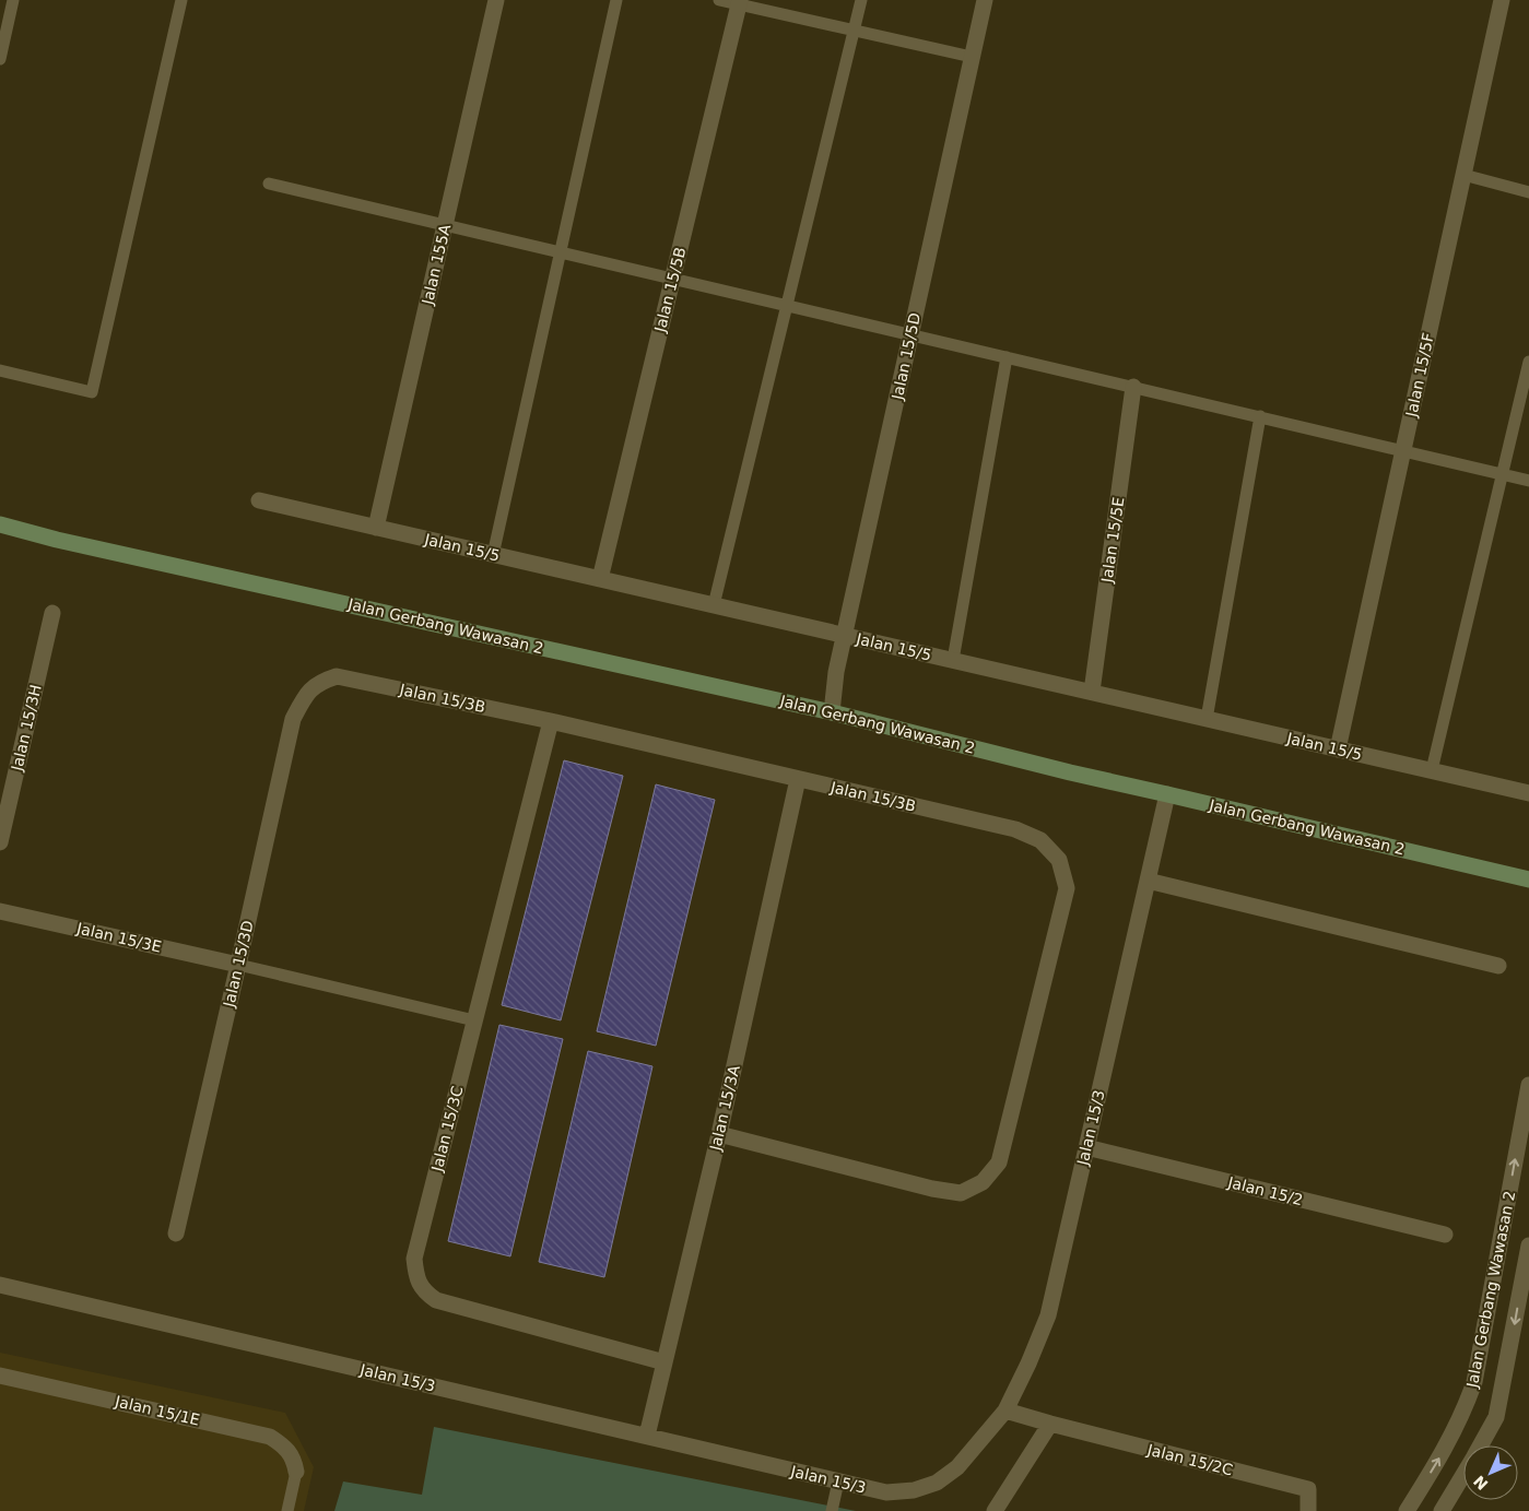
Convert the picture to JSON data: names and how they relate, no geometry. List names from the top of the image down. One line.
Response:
{"streets":{"street":["Jalan 155A","Jalan 15/5B","Jalan 15/5D","Jalan 15/5F","Jalan 15/5E","Jalan 15/5","Jalan Gerbang Wawasan 2","Jalan 15/3B","Jalan 15/3H","Jalan 15/3E","Jalan 15/3D","Jalan 15/3A","Jalan 15/3","Jalan 15/3C","Jalan 15/2","Jalan 15/1E","Jalan 15/2C"]},"crossings":[["Jalan 155A","Jalan 15/5"],["Jalan 15/5B","Jalan 15/5"],["Jalan 15/5D","Jalan 15/5"],["Jalan 15/5D","Jalan Gerbang Wawasan 2"],["Jalan 15/5F","Jalan 15/5"],["Jalan 15/5E","Jalan 15/5"],["Jalan Gerbang Wawasan 2","Jalan 15/3"],["Jalan 15/3B","Jalan 15/3D"],["Jalan 15/3B","Jalan 15/3A"],["Jalan 15/3B","Jalan 15/3C"],["Jalan 15/3E","Jalan 15/3D"],["Jalan 15/3A","Jalan 15/3"],["Jalan 15/3A","Jalan 15/3C"],["Jalan 15/3","Jalan 15/2"],["Jalan 15/3","Jalan 15/2C"]],"north":"bottom left"}
